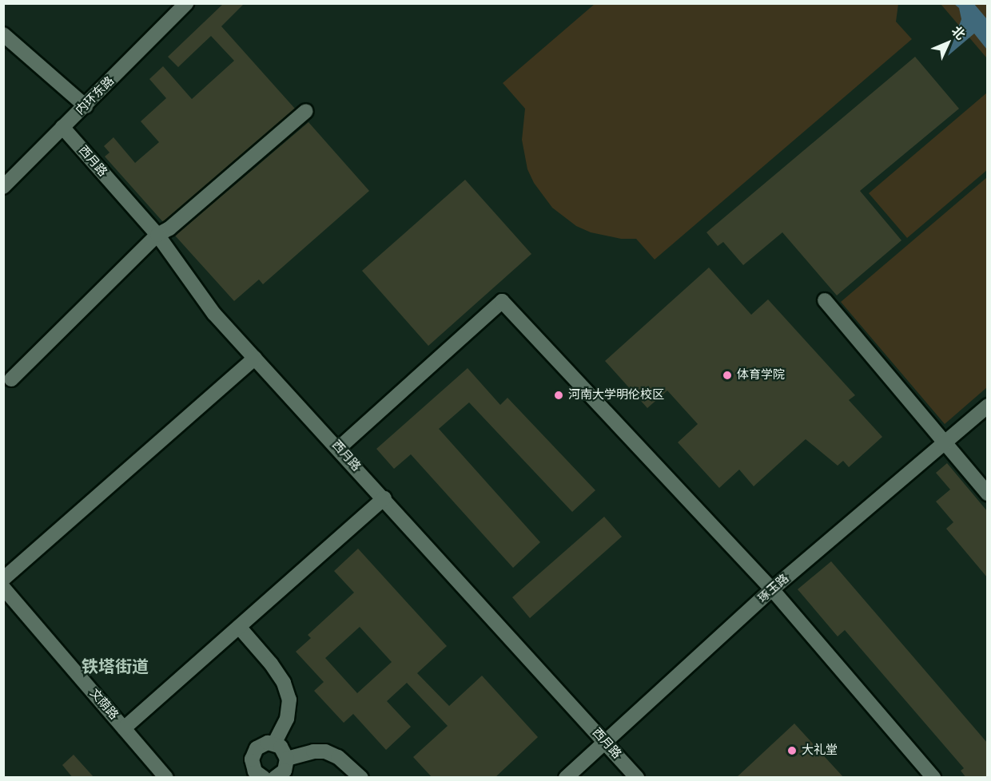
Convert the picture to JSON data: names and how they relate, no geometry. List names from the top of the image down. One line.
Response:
{"streets":{"street":["内环东路","西月路","琢玉路","文荫路"]},"crossings":[["内环东路","西月路"],["西月路","琢玉路"]],"districts":["铁塔街道"],"places":["体育学院","河南大学明伦校区","大礼堂"],"north":"top right"}
